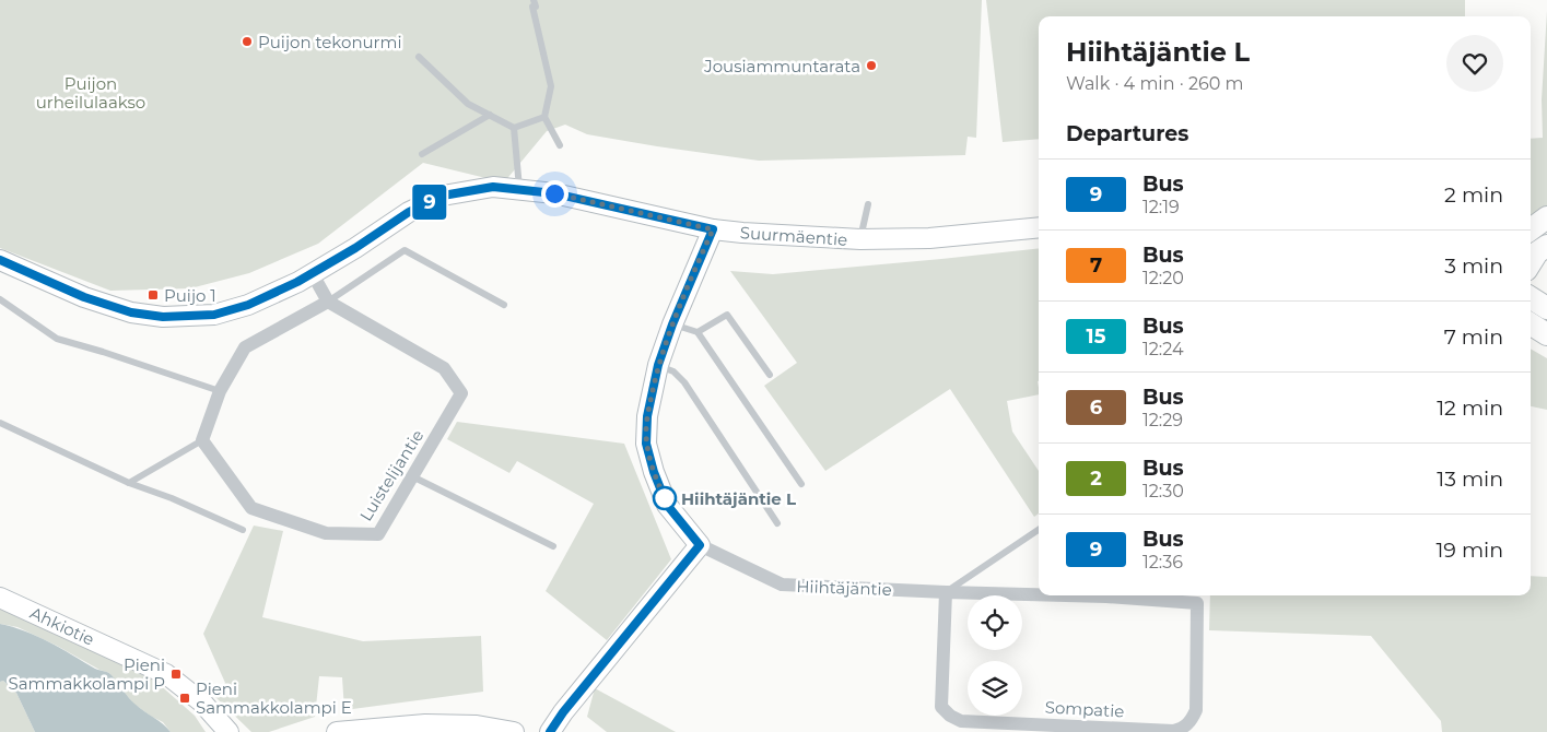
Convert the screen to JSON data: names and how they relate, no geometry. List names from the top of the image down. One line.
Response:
{"streets":{"main road":["Suurmäentie","Hiihtäjäntie","Ahkiotie"],"street":["Luistelijantie","Sompatie"]},"crossings":[["Suurmäentie","Hiihtäjäntie"],["Hiihtäjäntie","Sompatie"]],"parks":["Puijon urheilulaakso"],"places":{"other":["Puijon tekonurmi","Jousiammuntarata","Hiihtäjäntie L"],"transit":["Puijo 1","Pieni Sammakkolampi P","Pieni Sammakkolampi E"]},"lines":["bus line 9"],"page":{"on_map":"9","heading":[["Hiihtäjäntie L","Walk · 4 min · 260 m"],"Departures"],"list":[{"mark":"9","name":"Bus","note":"12:19","value":"2 min"},{"mark":"7","name":"Bus","note":"12:20","value":"3 min"},{"mark":"15","name":"Bus","note":"12:24","value":"7 min"},{"mark":"6","name":"Bus","note":"12:29","value":"12 min"},{"mark":"2","name":"Bus","note":"12:30","value":"13 min"},{"mark":"9","name":"Bus","note":"12:36","value":"19 min"}]}}
